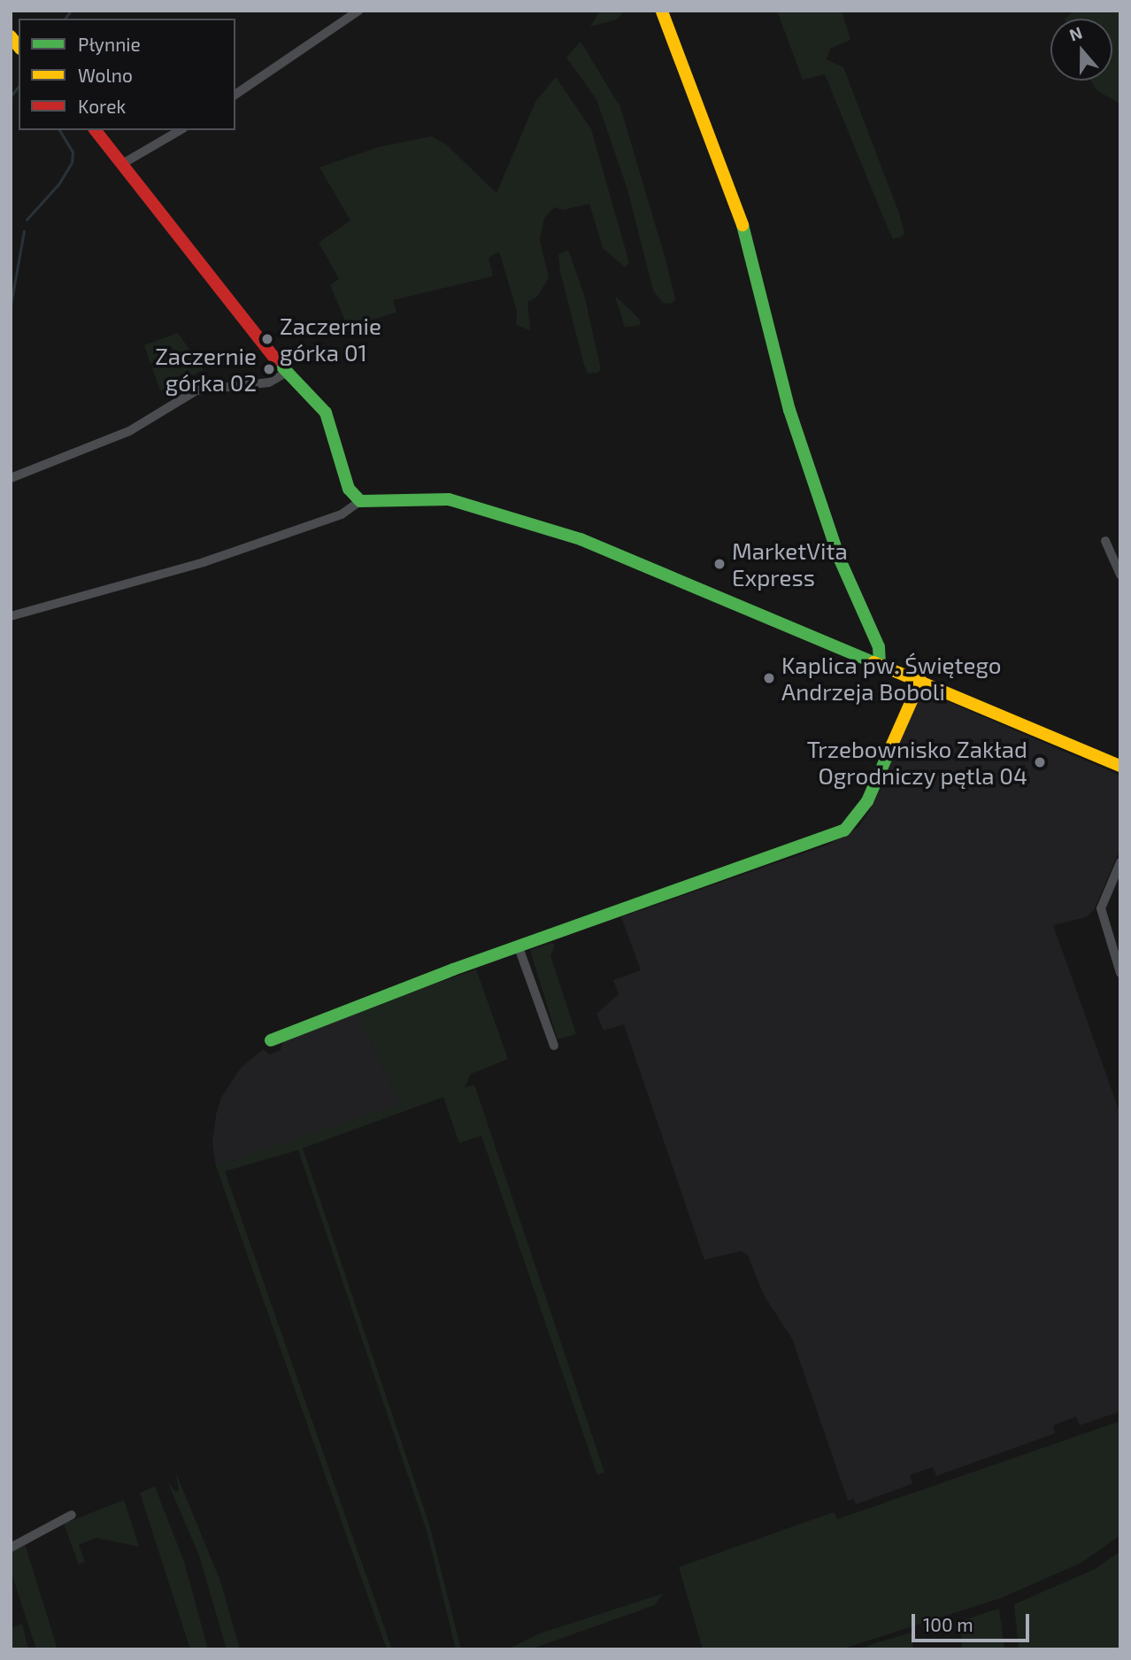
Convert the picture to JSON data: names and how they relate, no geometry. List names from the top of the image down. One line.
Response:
{"places":["Zaczernie górka 01","Zaczernie górka 02","MarketVita Express","Kaplica pw. Świętego Andrzeja Boboli","Trzebownisko Zakład Ogrodniczy pętla 04"],"legend":["Płynnie","Wolno","Korek"],"scale_bar":"100 m","north":"top"}
